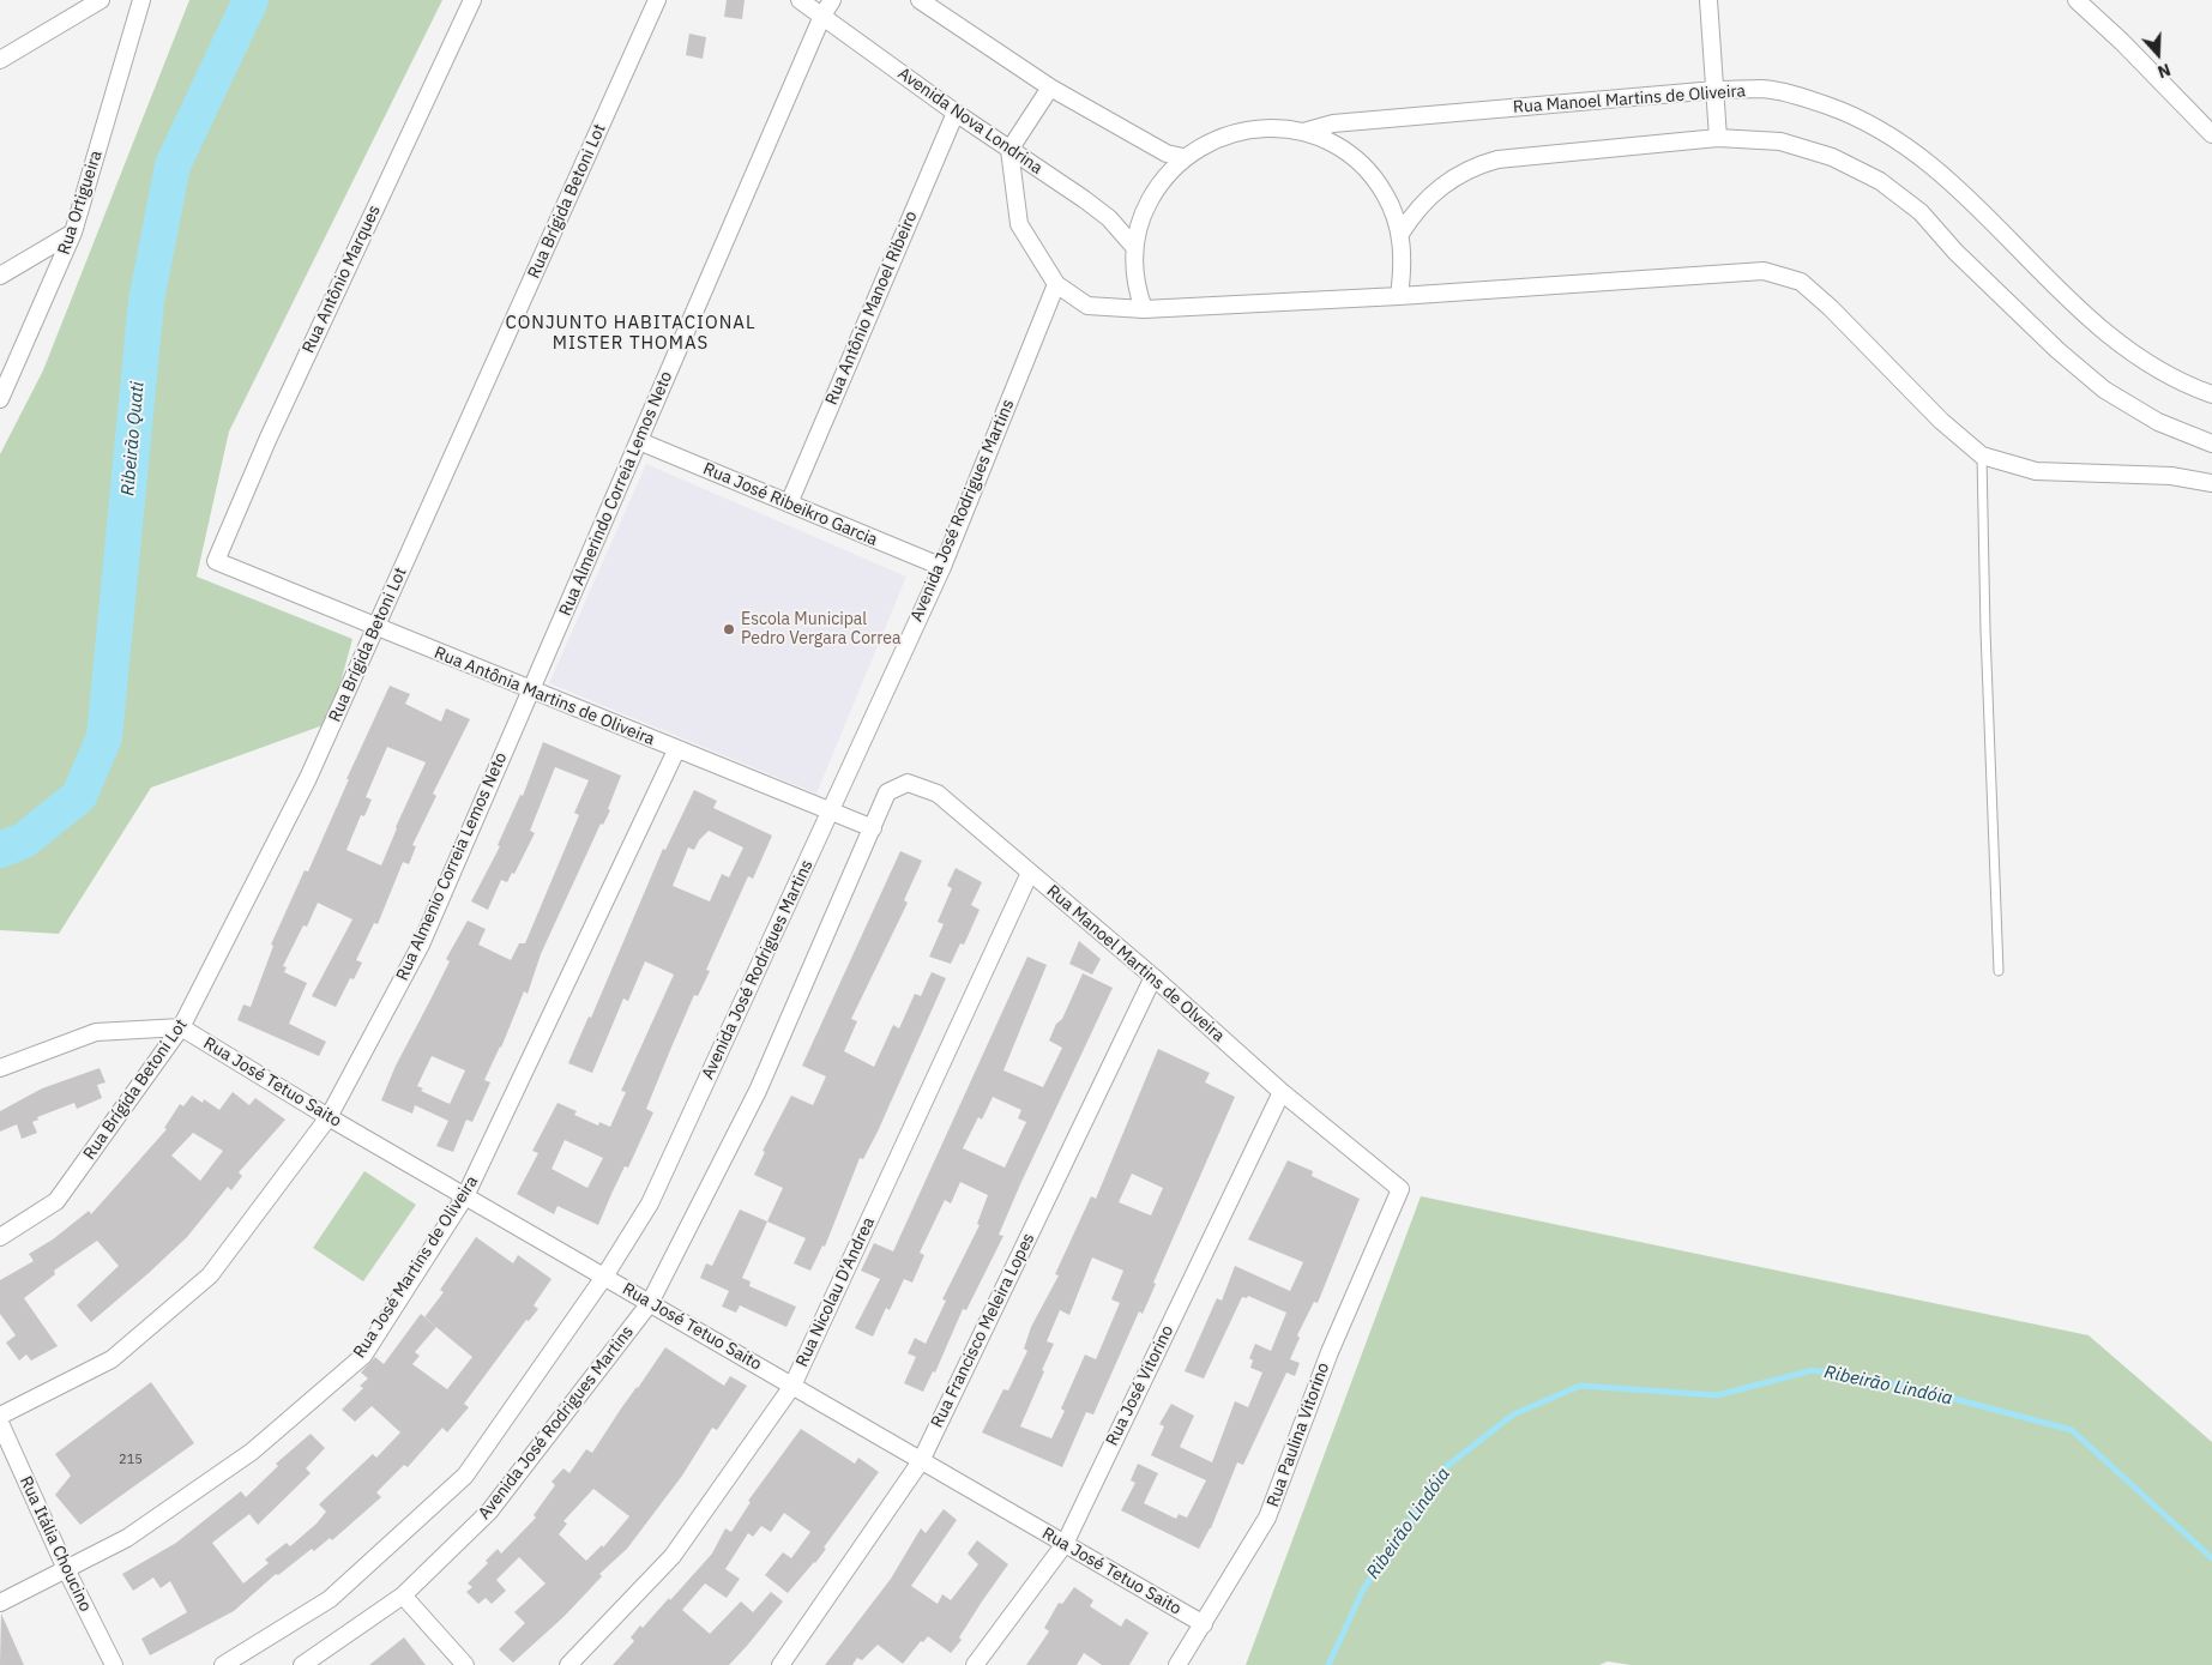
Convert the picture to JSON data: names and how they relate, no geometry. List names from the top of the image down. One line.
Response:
{"streets":{"street":["Rua Manoel Martins de Oliveira","Avenida Nova Londrina","Rua Brígida Betoni Lot","Rua Ortigueira","Rua Antônio Marques","Rua Antônio Manoel Ribeiro","Rua Almerindo Correia Lemos Neto","Rua José Ribeikro Garcia","Avenida José Rodrigues Martins","Rua Antônia Martins de Oliveira","Rua Almenio Correia Lemos Neto","Rua Manoel Martins de Olveira","Rua José Tetuo Saito","Rua José Martins de Oliveira","Rua Nicolau D'Andrea","Rua Francisco Meleira Lopes","Rua José Vitorino","Rua Paulina Vitorino","Rua Itália Choucino"]},"crossings":[["Avenida Nova Londrina","Rua Antônio Manoel Ribeiro"],["Avenida Nova Londrina","Rua Almerindo Correia Lemos Neto"],["Rua Brígida Betoni Lot","Rua Antônia Martins de Oliveira"],["Rua Brígida Betoni Lot","Rua José Tetuo Saito"],["Rua Antônio Marques","Rua Antônia Martins de Oliveira"],["Rua Antônio Manoel Ribeiro","Rua José Ribeikro Garcia"],["Rua Almerindo Correia Lemos Neto","Rua José Ribeikro Garcia"],["Rua Almerindo Correia Lemos Neto","Rua Antônia Martins de Oliveira"],["Rua Almerindo Correia Lemos Neto","Rua Almenio Correia Lemos Neto"],["Rua José Ribeikro Garcia","Avenida José Rodrigues Martins"],["Avenida José Rodrigues Martins","Rua Antônia Martins de Oliveira"],["Avenida José Rodrigues Martins","Rua Manoel Martins de Olveira"],["Avenida José Rodrigues Martins","Rua José Tetuo Saito"],["Rua Antônia Martins de Oliveira","Rua Almenio Correia Lemos Neto"],["Rua Antônia Martins de Oliveira","Rua Manoel Martins de Olveira"],["Rua Antônia Martins de Oliveira","Rua José Martins de Oliveira"],["Rua Almenio Correia Lemos Neto","Rua José Tetuo Saito"],["Rua Manoel Martins de Olveira","Rua Nicolau D'Andrea"],["Rua Manoel Martins de Olveira","Rua Francisco Meleira Lopes"],["Rua Manoel Martins de Olveira","Rua José Vitorino"],["Rua Manoel Martins de Olveira","Rua Paulina Vitorino"],["Rua José Tetuo Saito","Rua José Martins de Oliveira"],["Rua José Tetuo Saito","Rua Nicolau D'Andrea"],["Rua José Tetuo Saito","Rua Francisco Meleira Lopes"],["Rua José Tetuo Saito","Rua José Vitorino"],["Rua José Tetuo Saito","Rua Paulina Vitorino"],["Rua José Martins de Oliveira","Rua Itália Choucino"]],"districts":["CONJUNTO HABITACIONAL MISTER THOMAS"],"water":["Ribeirão Quati","Ribeirão Lindóia"],"places":["Escola Municipal Pedro Vergara Correa"],"house_numbers":["215"],"north":"bottom"}
